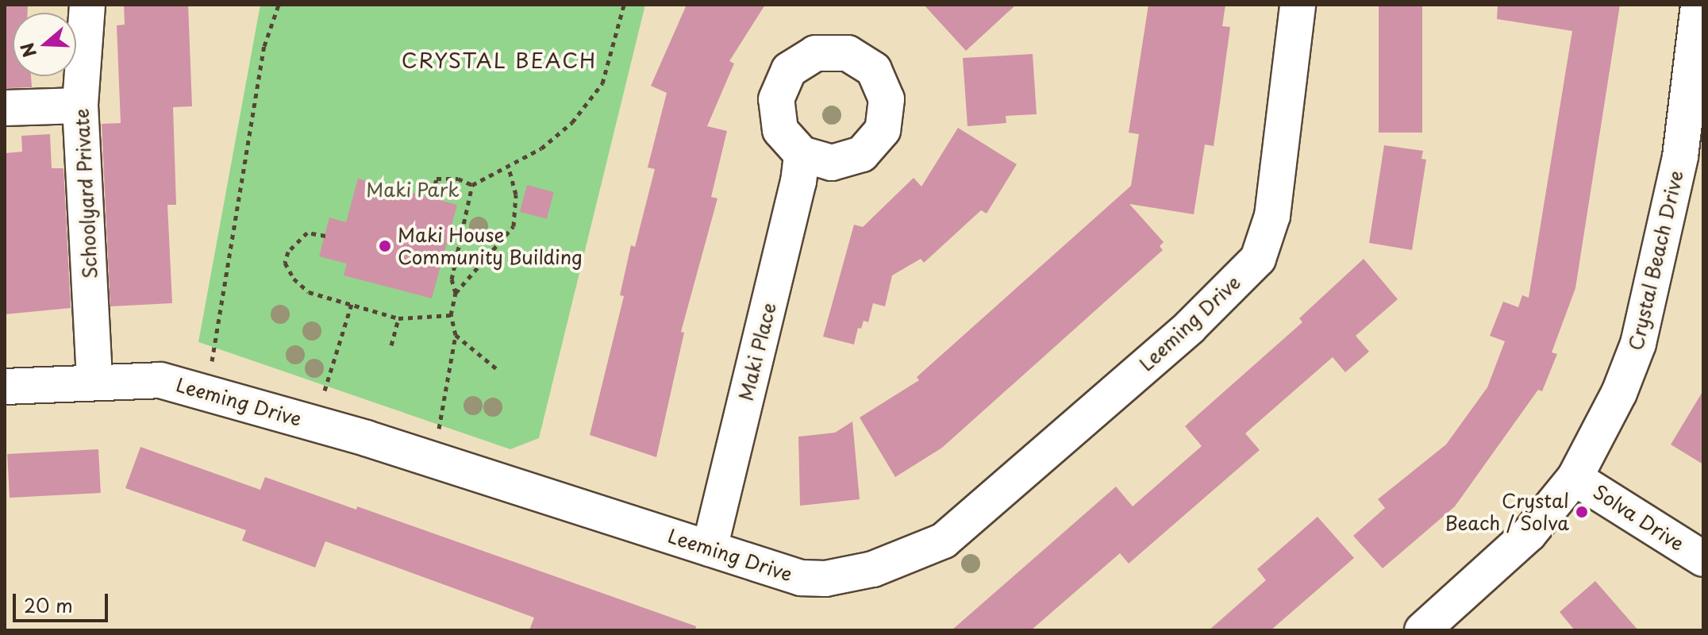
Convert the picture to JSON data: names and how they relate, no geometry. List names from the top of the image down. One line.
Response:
{"streets":{"street":["Schoolyard Private","Crystal Beach Drive","Leeming Drive","Maki Place","Solva Drive"]},"crossings":[["Schoolyard Private","Leeming Drive"],["Crystal Beach Drive","Solva Drive"],["Leeming Drive","Maki Place"]],"districts":["CRYSTAL BEACH"],"parks":["Maki Park"],"places":["Maki House Community Building","Crystal Beach / Solva"],"scale_bar":"20 m","north":"left"}
